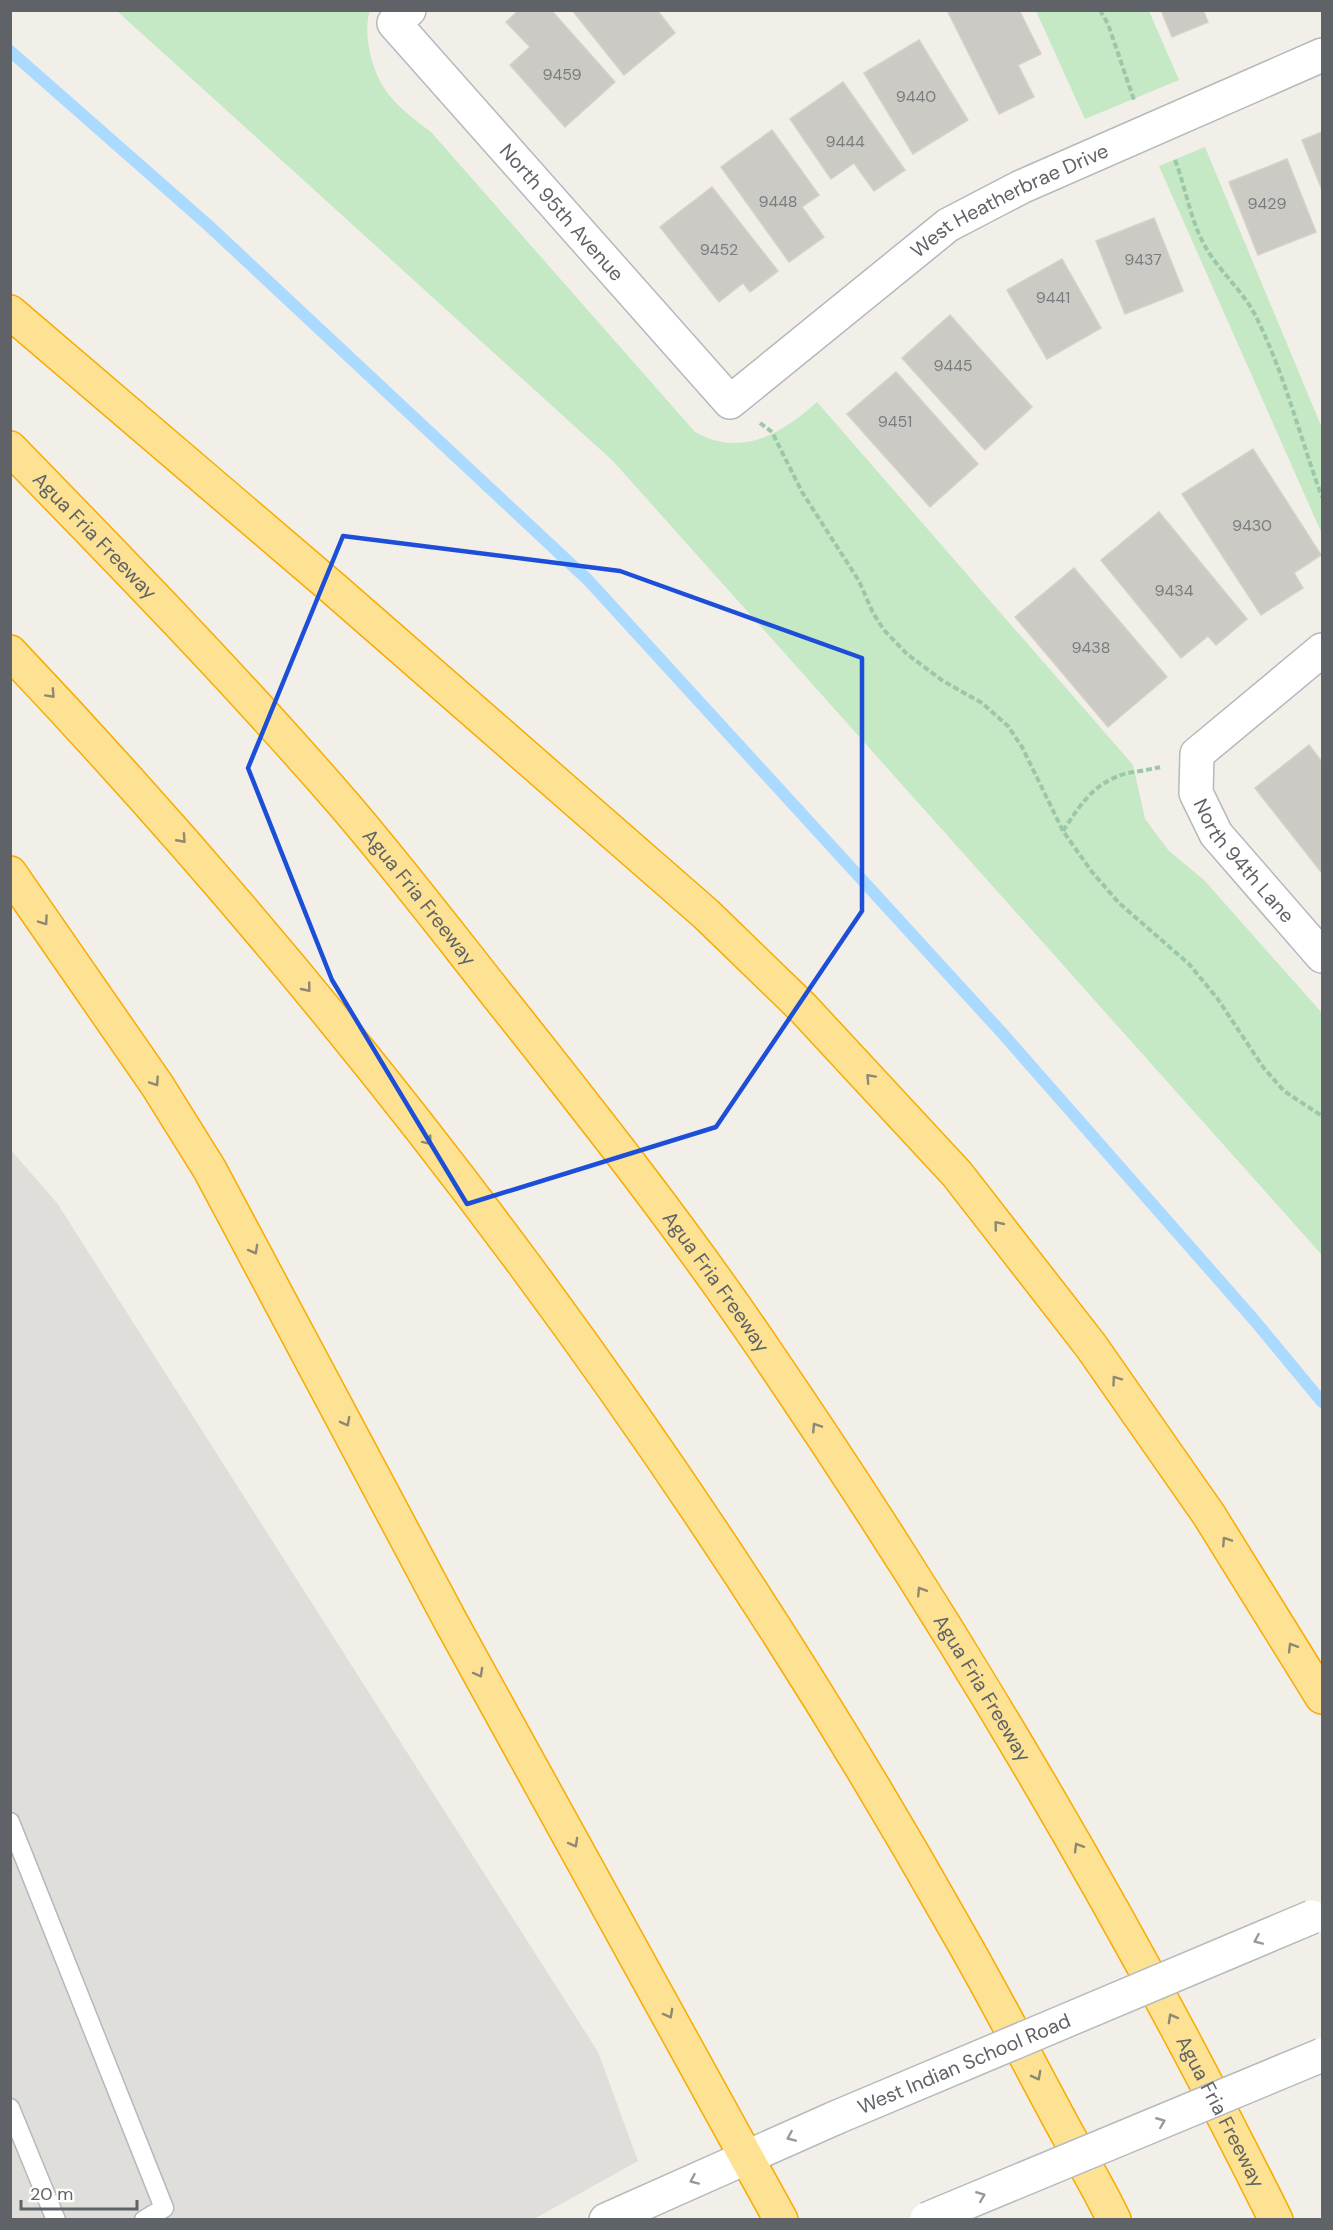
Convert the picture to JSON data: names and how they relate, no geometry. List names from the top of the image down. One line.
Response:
{"streets":{"highway":["Agua Fria Freeway"],"street":["West Heatherbrae Drive","North 95th Avenue","North 94th Lane","West Indian School Road"]},"crossings":[["West Heatherbrae Drive","North 95th Avenue"]],"house_numbers":["9459","9440","9444","9448","9429","9452","9437","9441","9445","9451","9430","9434","9438"],"scale_bar":"20 m"}
